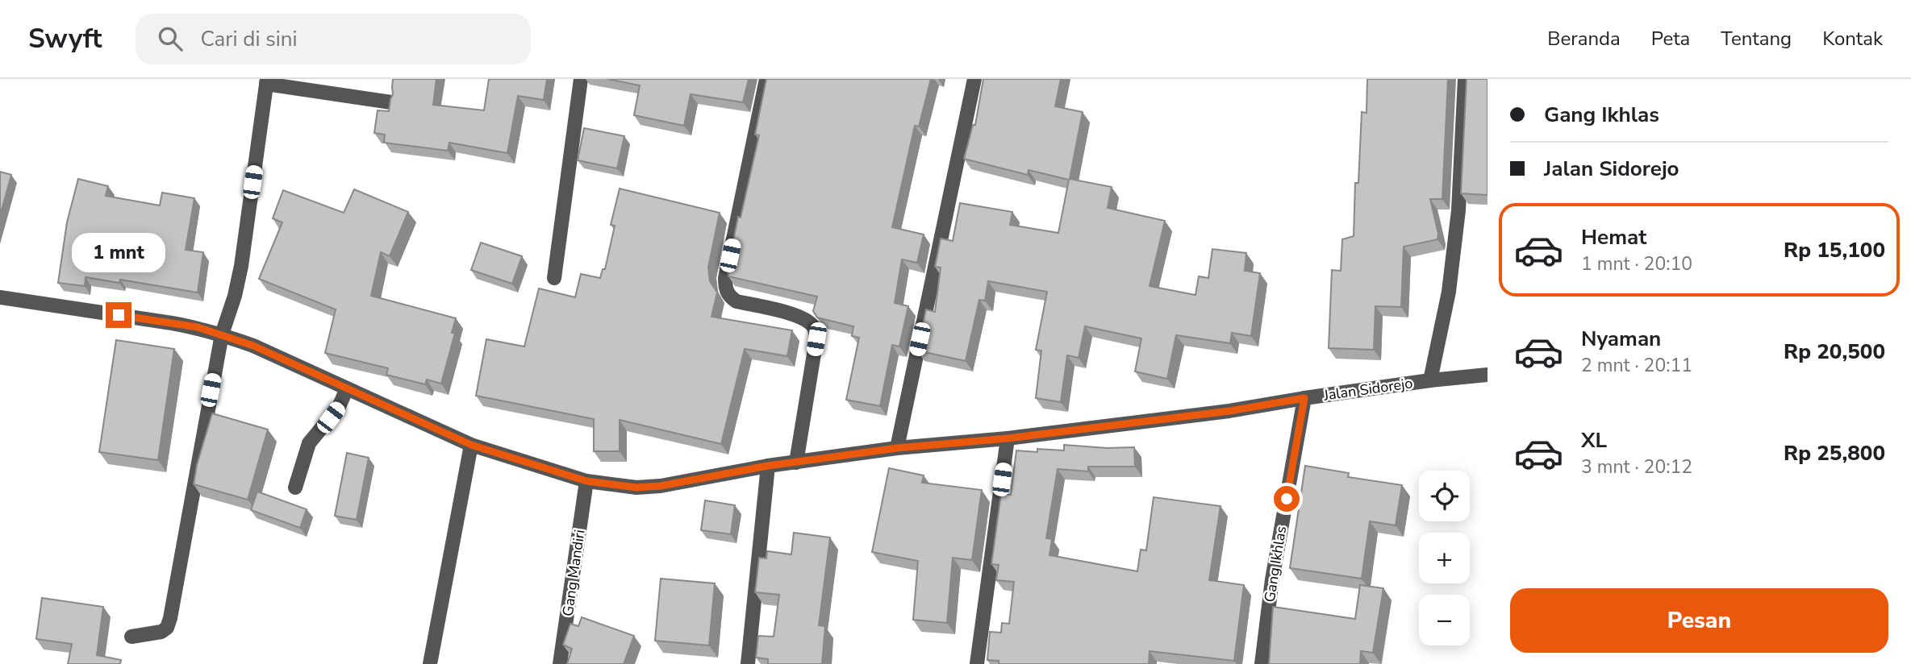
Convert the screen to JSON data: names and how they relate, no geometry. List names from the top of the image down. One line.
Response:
{"streets":{"street":["Jalan Sidorejo","Gang Ikhlas","Gang Mandiri"]},"crossings":[["Jalan Sidorejo","Gang Ikhlas"],["Jalan Sidorejo","Gang Mandiri"]],"page":{"header":"Swyft","search":"Cari di sini","nav":["Beranda","Peta","Tentang","Kontak"],"banner":["Gang Ikhlas","Jalan Sidorejo"],"list":[{"name":"Hemat","note":"1 mnt · 20:10","value":"Rp 15,100"},{"name":"Nyaman","note":"2 mnt · 20:11","value":"Rp 20,500"},{"name":"XL","note":"3 mnt · 20:12","value":"Rp 25,800"}],"bubble":"1 mnt","map_buttons":["+","−"],"buttons":"Pesan"}}
